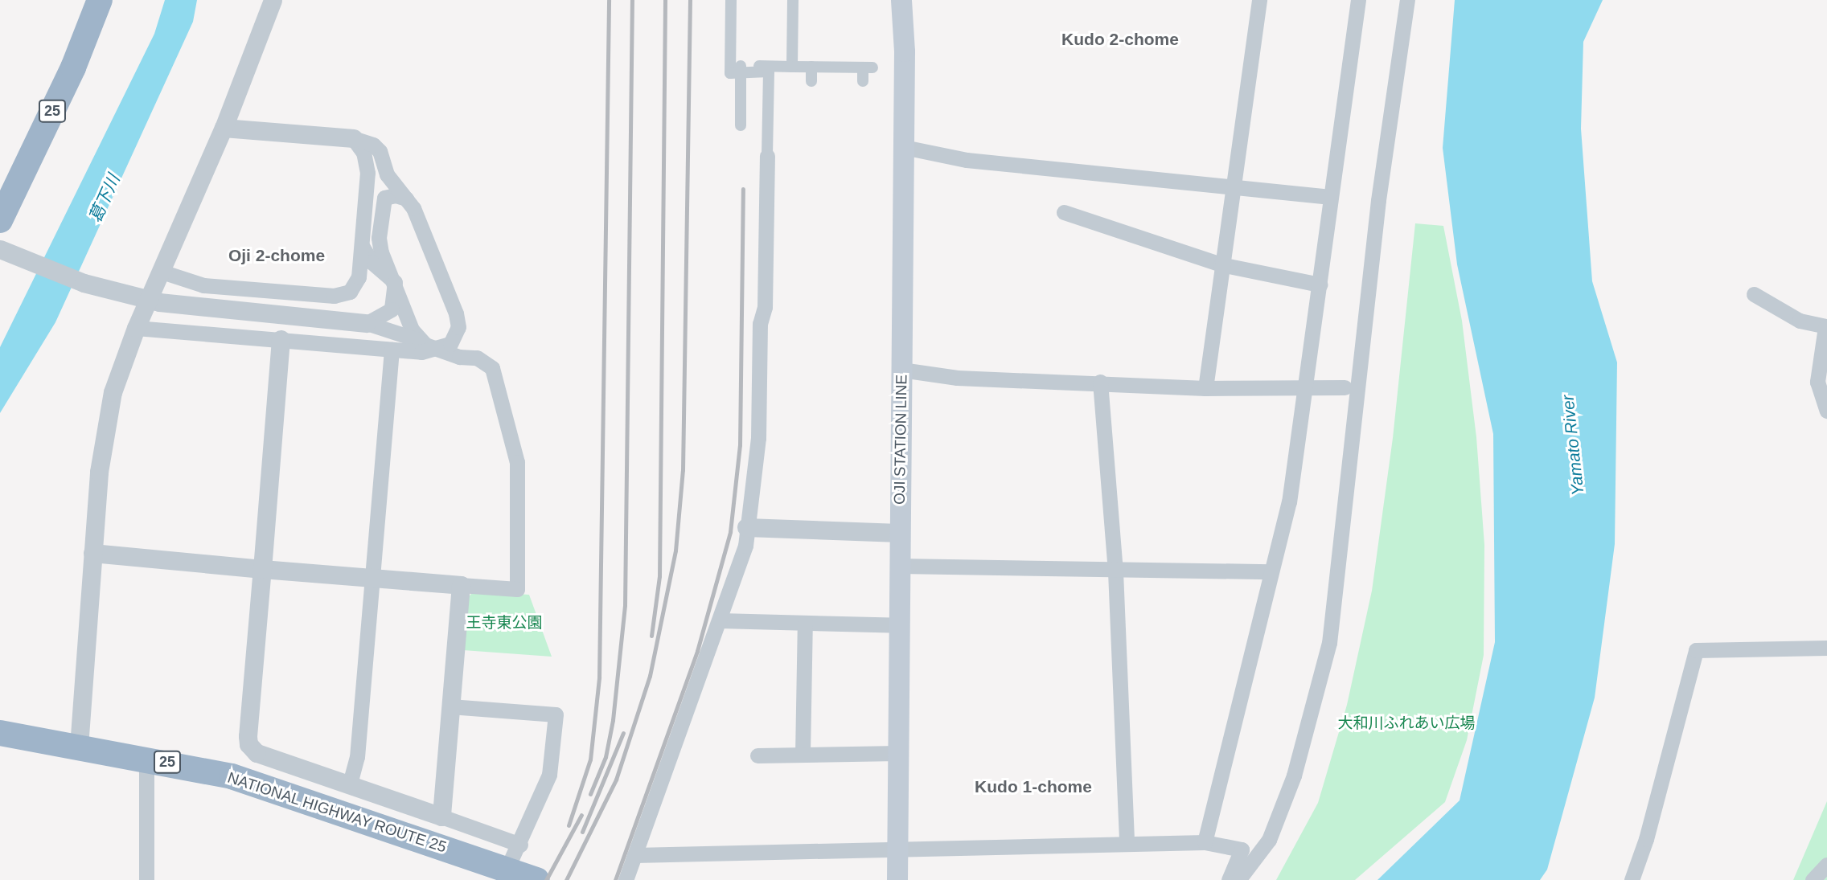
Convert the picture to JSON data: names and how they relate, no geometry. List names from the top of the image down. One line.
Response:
{"streets":{"highway":["25","NATIONAL HIGHWAY ROUTE 25"],"main road":["OJI STATION LINE"]},"districts":["Kudo 2-chome","Oji 2-chome","Kudo 1-chome"],"water":["葛下川","Yamato River"],"parks":["王寺東公園","大和川ふれあい広場"]}
